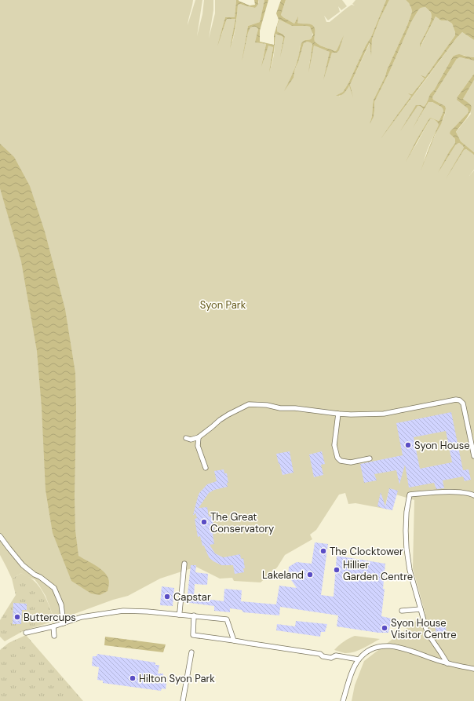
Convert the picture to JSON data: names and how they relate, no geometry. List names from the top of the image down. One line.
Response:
{"parks":["Syon Park"],"places":["Syon House","The Great Conservatory","The Clocktower","Hillier Garden Centre","Lakeland","Capstar","Buttercups","Syon House Visitor Centre","Hilton Syon Park"]}
